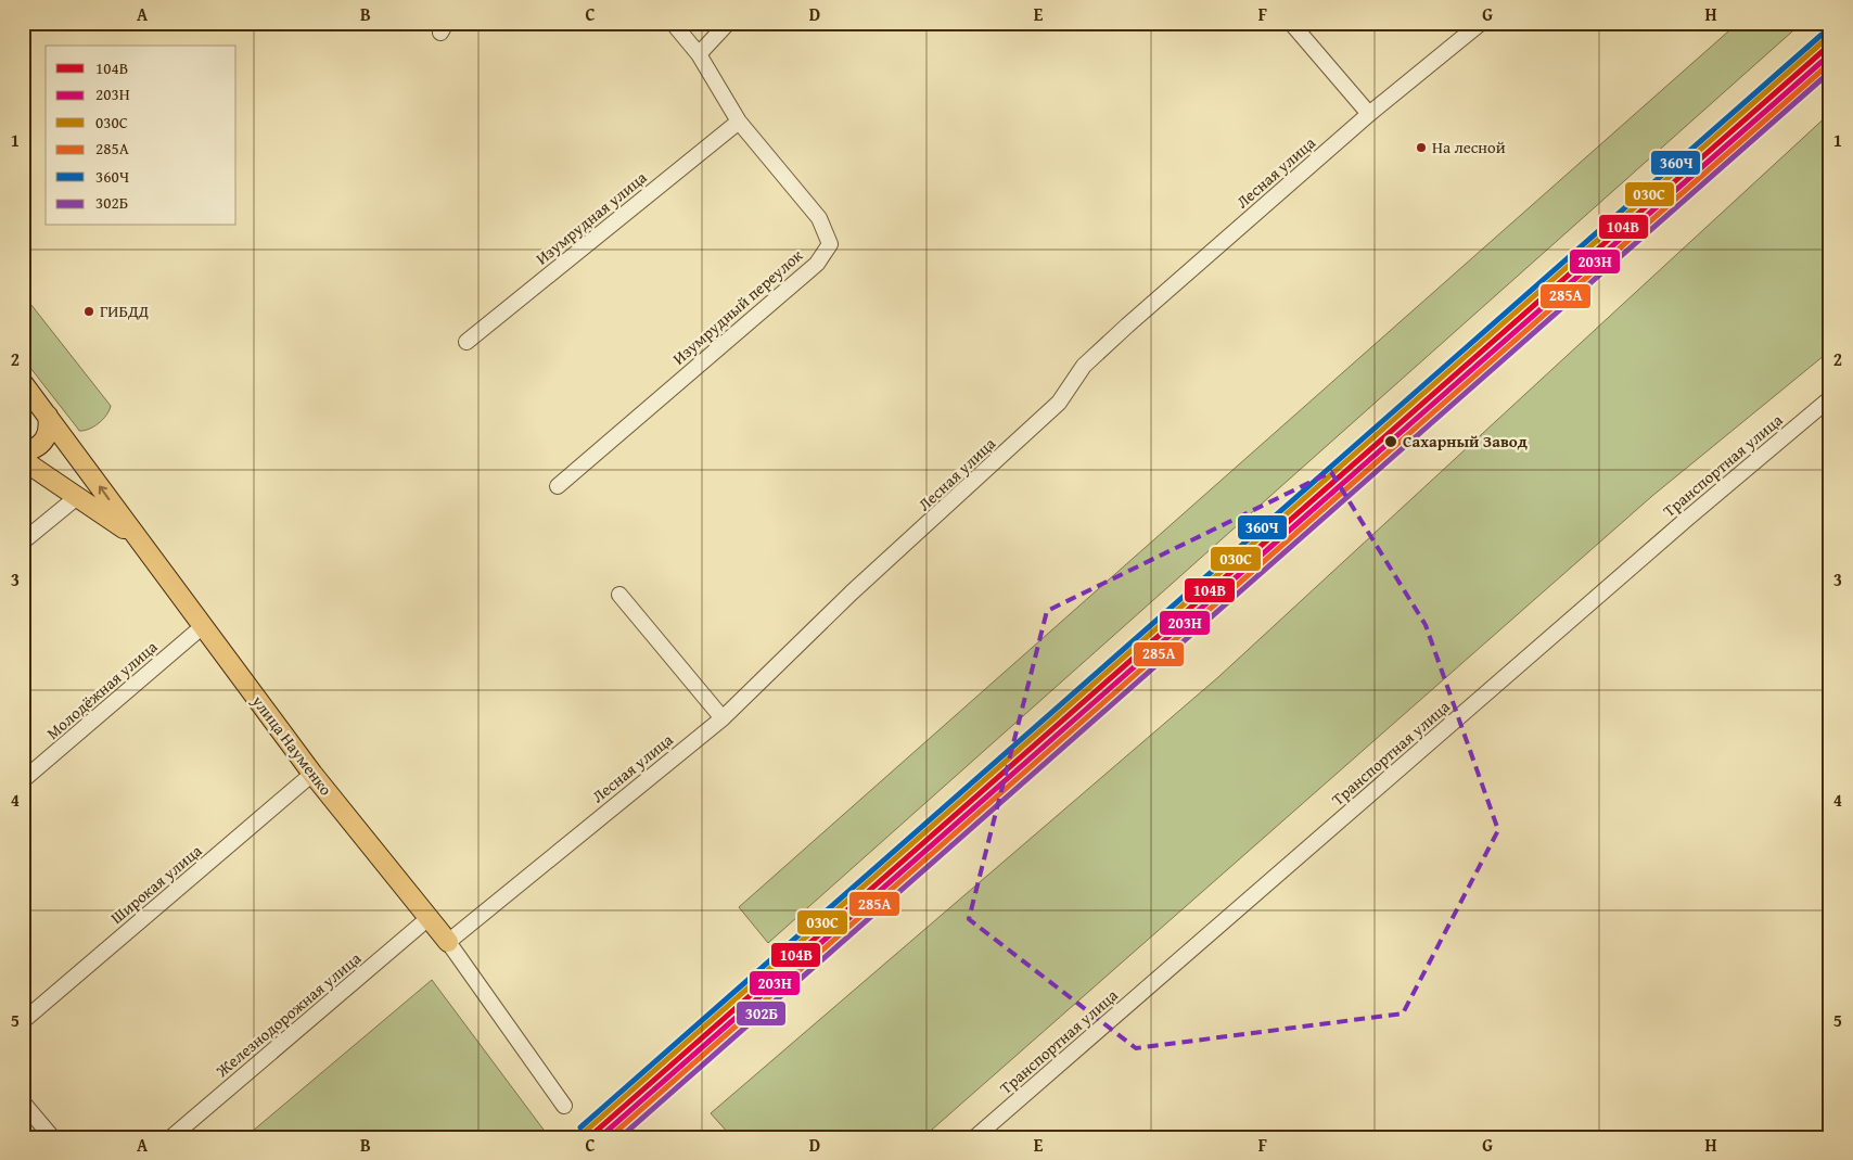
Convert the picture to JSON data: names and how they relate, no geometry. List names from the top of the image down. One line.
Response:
{"streets":{"main road":["улица Науменко"],"street":["Лесная улица","Изумрудная улица","Изумрудный переулок","Транспортная улица","Молодёжная улица","Широкая улица","Железнодорожная улица"]},"crossings":[["Лесная улица","улица Науменко"],["Изумрудная улица","Изумрудный переулок"],["Молодёжная улица","улица Науменко"],["улица Науменко","Широкая улица"],["улица Науменко","Железнодорожная улица"]],"places":["На лесной","ГИБДД","Сахарный Завод"],"lines":["transit line 360Ч","transit line 030C","transit line 104В","transit line 203Н","transit line 285А","transit line 302Б"],"legend":["104В","203Н","030C","285А","360Ч","302Б"],"grid":{"columns":["A","B","C","D","E","F","G","H"],"rows":["1","2","3","4","5"]}}
